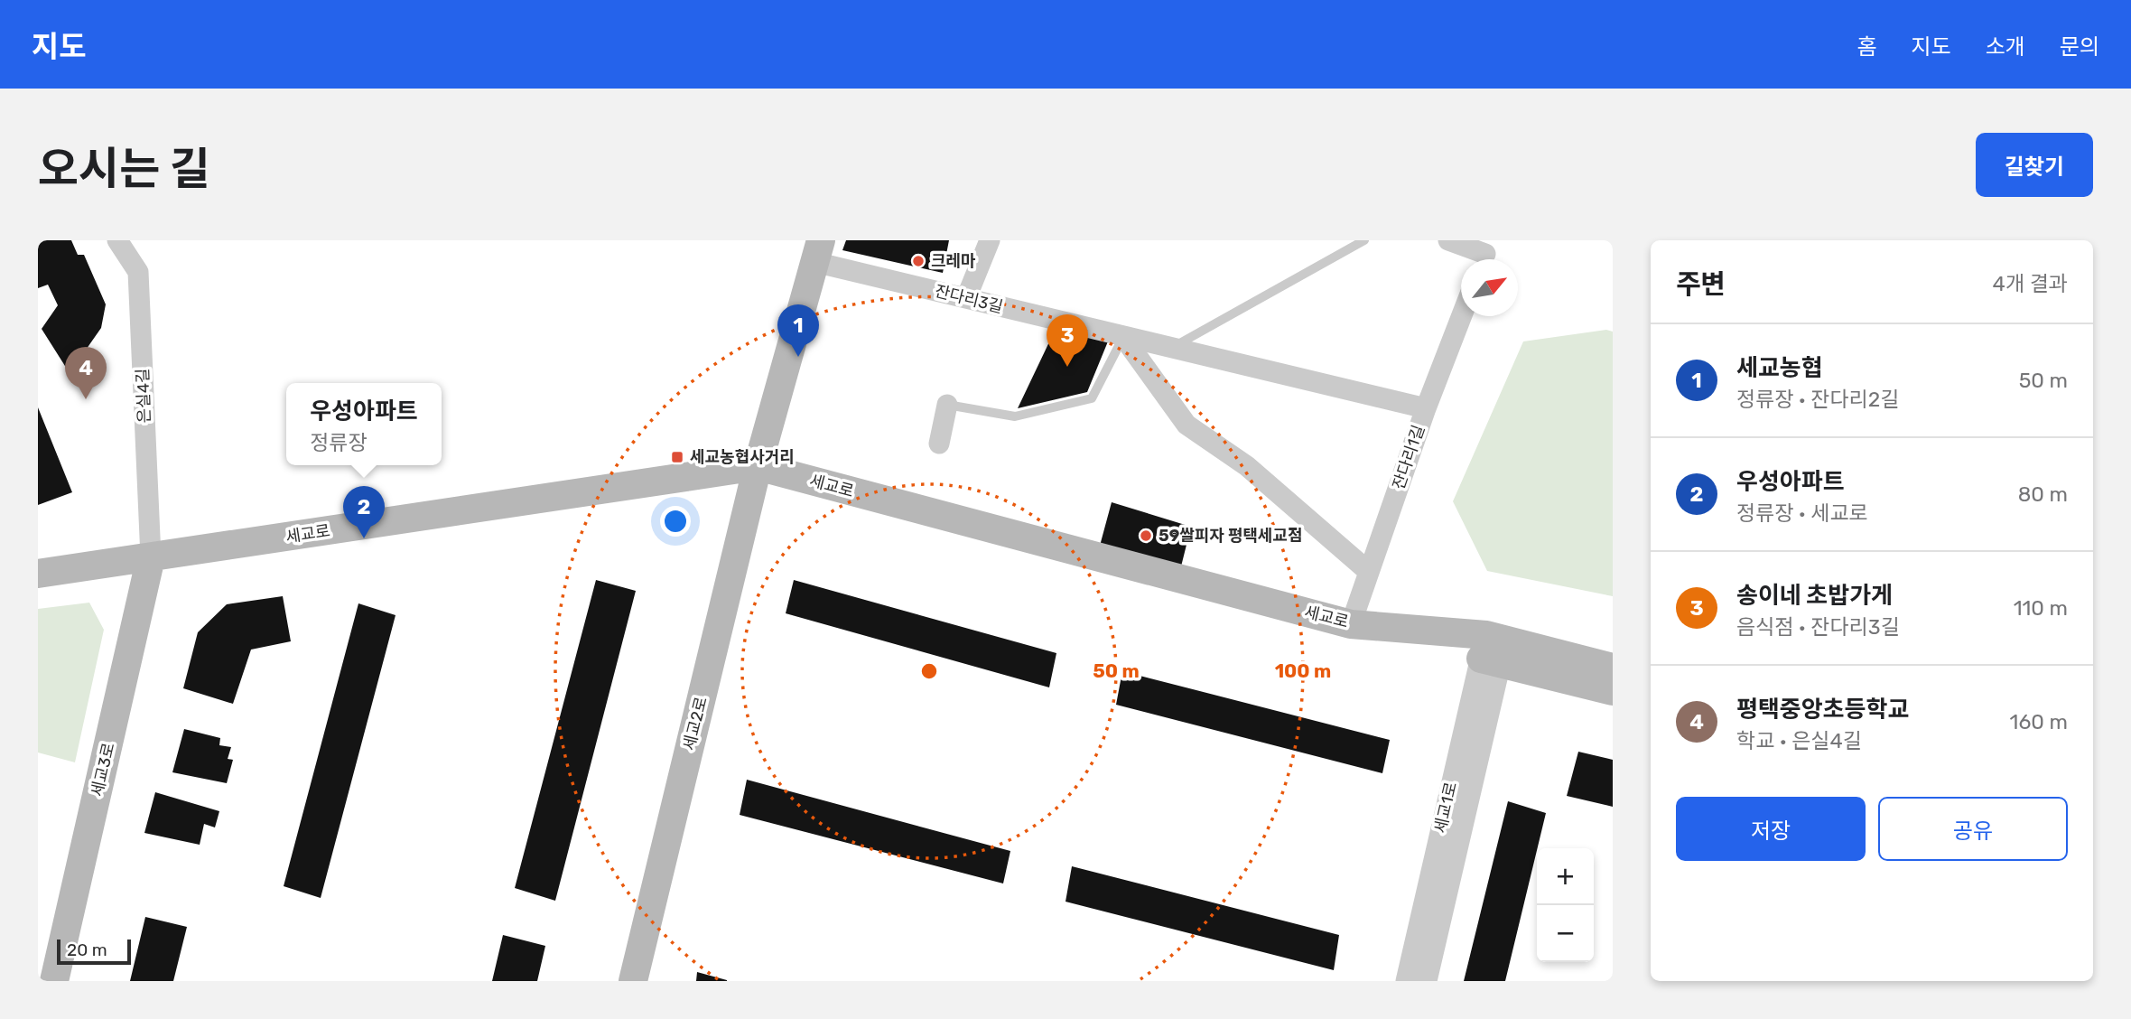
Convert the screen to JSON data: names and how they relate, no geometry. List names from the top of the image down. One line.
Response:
{"streets":{"street":["잔다리3길","은실4길","잔다리1길","세교로","세교2로","세교3로","세교1로"]},"crossings":[["잔다리3길","잔다리1길"],["잔다리3길","세교2로"],["은실4길","세교로"],["은실4길","세교3로"],["잔다리1길","세교로"],["세교로","세교2로"],["세교로","세교3로"],["세교로","세교1로"]],"places":{"other":["크레마","59쌀피자 평택세교점"],"transit":["세교농협사거리"]},"scale_bar":"20 m","north":"top right","page":{"header":"지도","nav":["홈","지도","소개","문의"],"title":"오시는 길","buttons":["길찾기",["저장","공유"]],"heading":["주변","4개 결과"],"pins":["1","3","4","2"],"list":[{"mark":"1","name":"세교농협","note":"정류장 · 잔다리2길","value":"50 m"},{"mark":"2","name":"우성아파트","note":"정류장 · 세교로","value":"80 m"},{"mark":"3","name":"송이네 초밥가게","note":"음식점 · 잔다리3길","value":"110 m"},{"mark":"4","name":"평택중앙초등학교","note":"학교 · 은실4길","value":"160 m"}],"popup":["우성아파트","정류장"],"map_buttons":["+","−"],"scale":"20 m"},"rings":["50 m","100 m"]}
